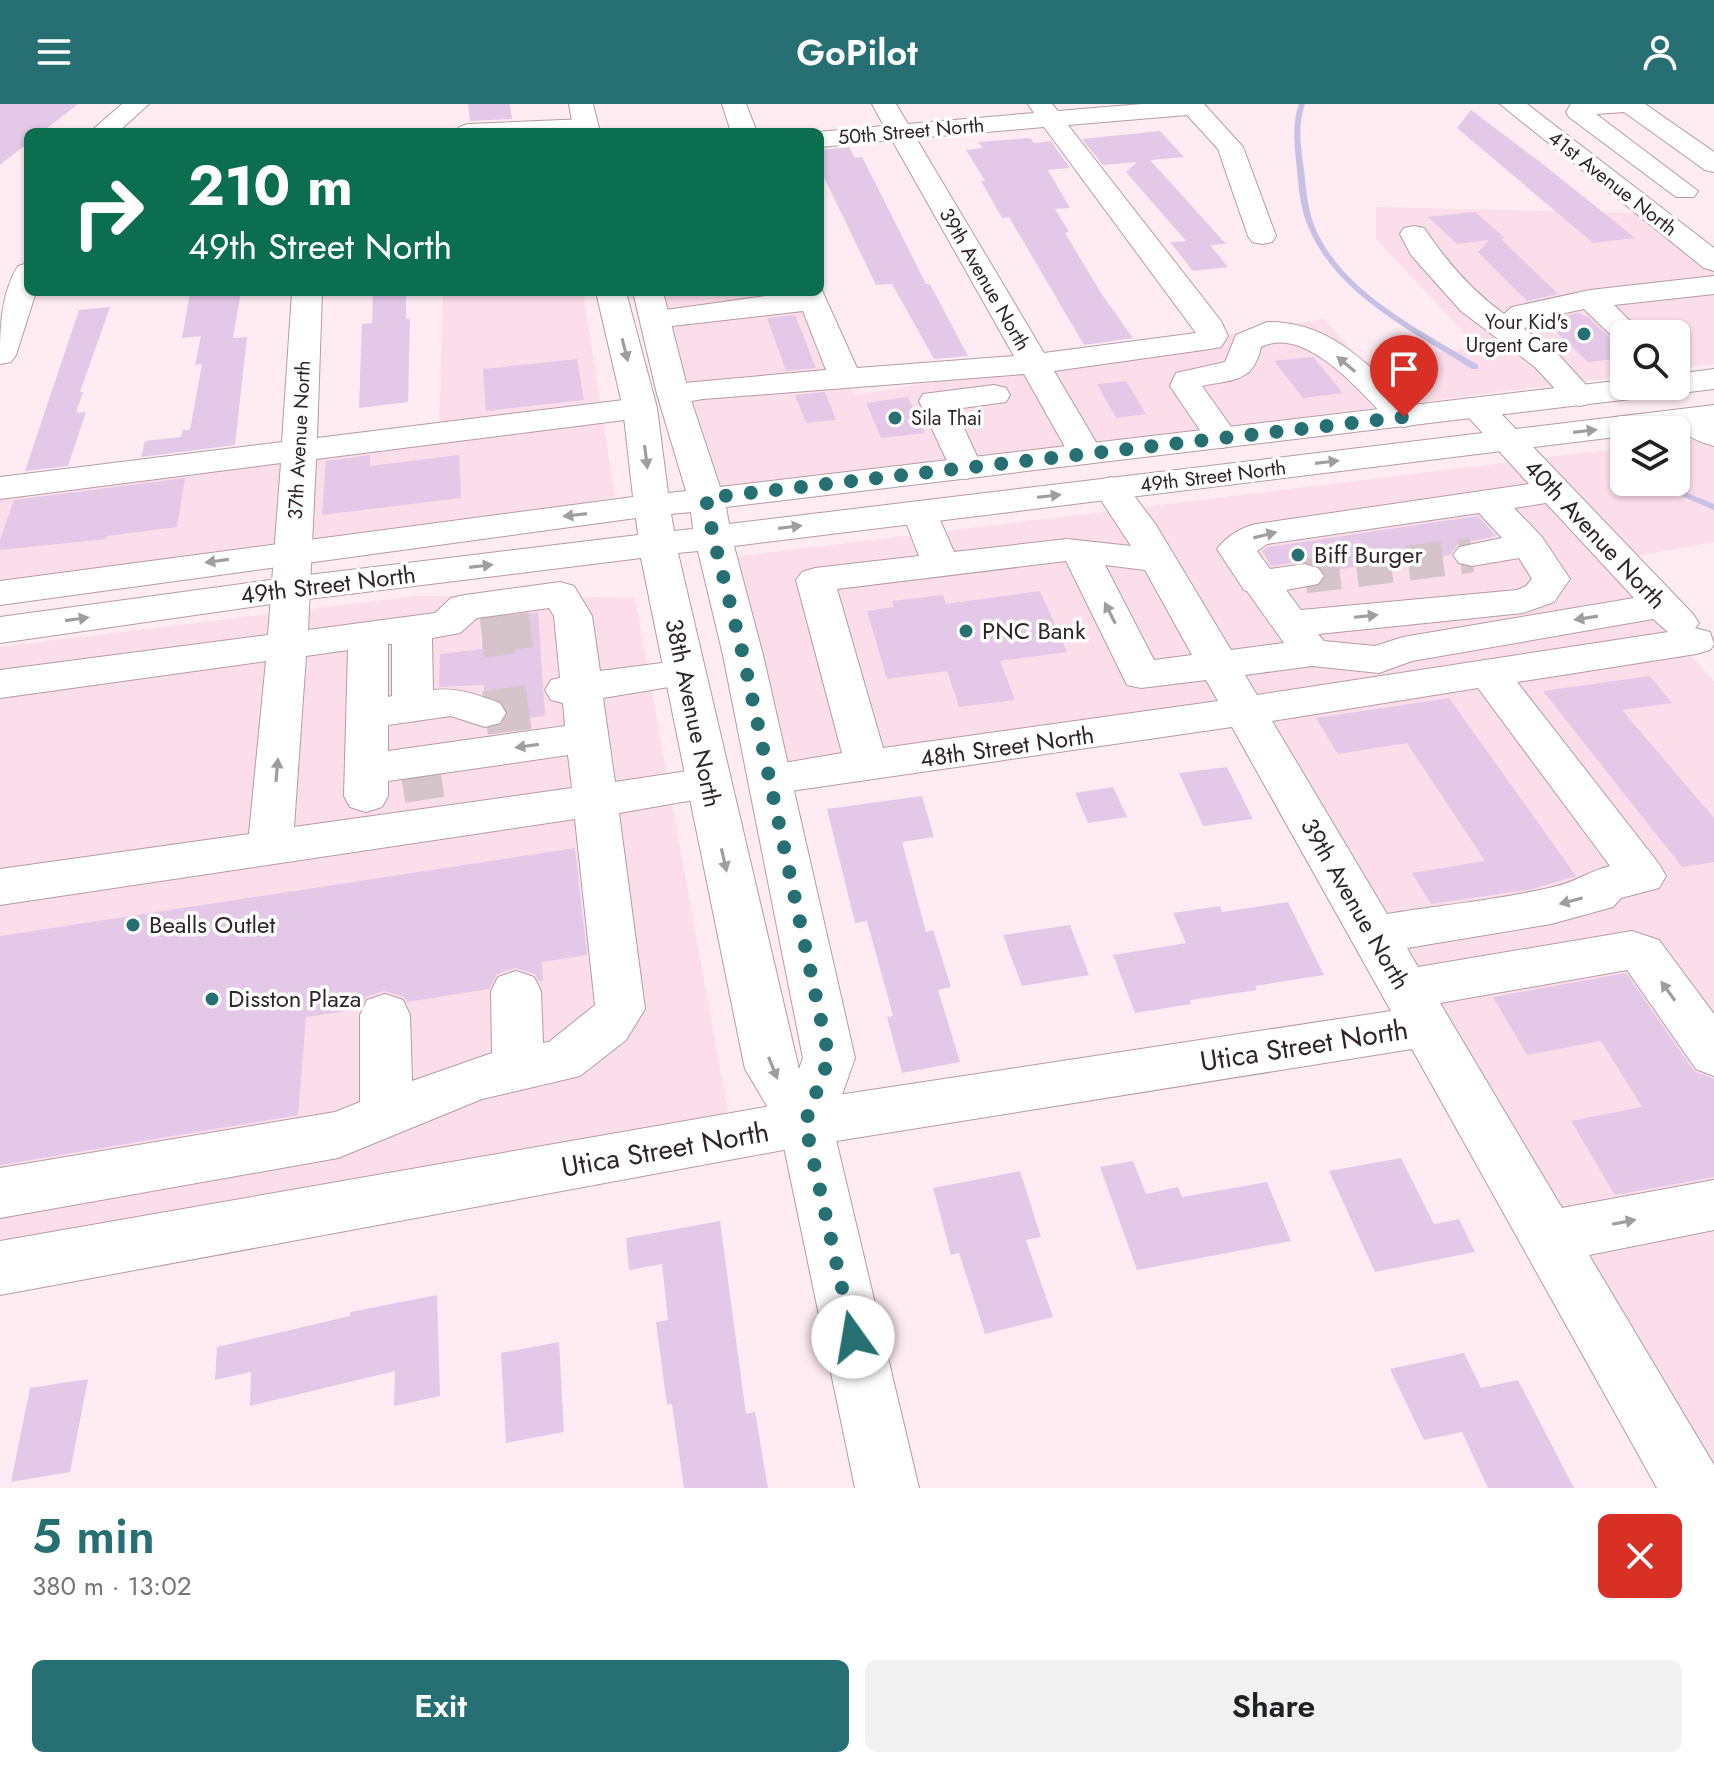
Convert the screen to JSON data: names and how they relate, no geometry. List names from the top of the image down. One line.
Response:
{"streets":{"main road":["50th Street North","41st Avenue North","39th Avenue North","37th Avenue North","49th Street North","40th Avenue North","38th Avenue North","48th Street North","Utica Street North"]},"crossings":[["50th Street North","39th Avenue North"],["39th Avenue North","49th Street North"],["39th Avenue North","48th Street North"],["39th Avenue North","Utica Street North"],["37th Avenue North","49th Street North"],["49th Street North","40th Avenue North"],["49th Street North","38th Avenue North"],["40th Avenue North","48th Street North"],["38th Avenue North","Utica Street North"]],"places":["Your Kid's Urgent Care","Sila Thai","Biff Burger","PNC Bank","Bealls Outlet","Disston Plaza"],"page":{"header":"GoPilot","turn":["210 m","49th Street North"],"heading":["5 min","380 m · 13:02"],"buttons":["Exit","Share"]}}
